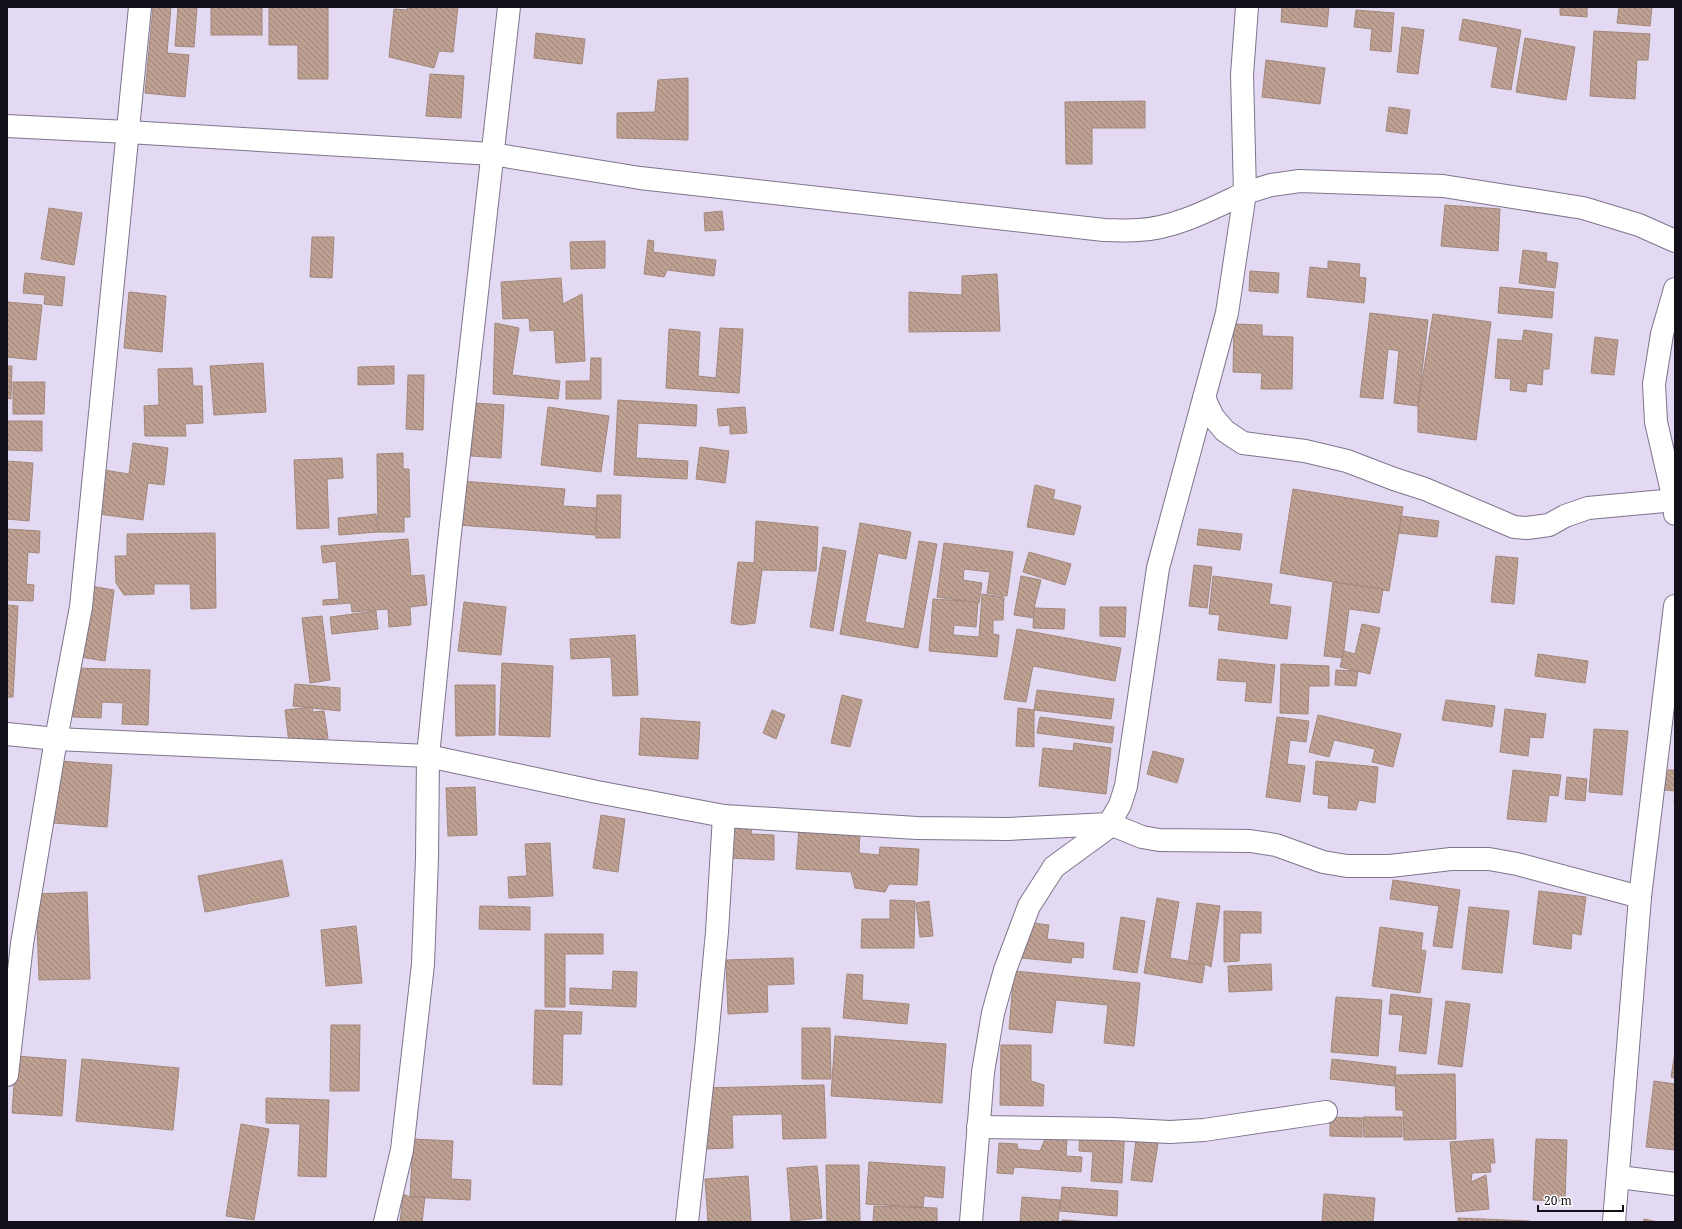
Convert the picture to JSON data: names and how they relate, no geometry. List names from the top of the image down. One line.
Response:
{"scale_bar":"20 m"}
